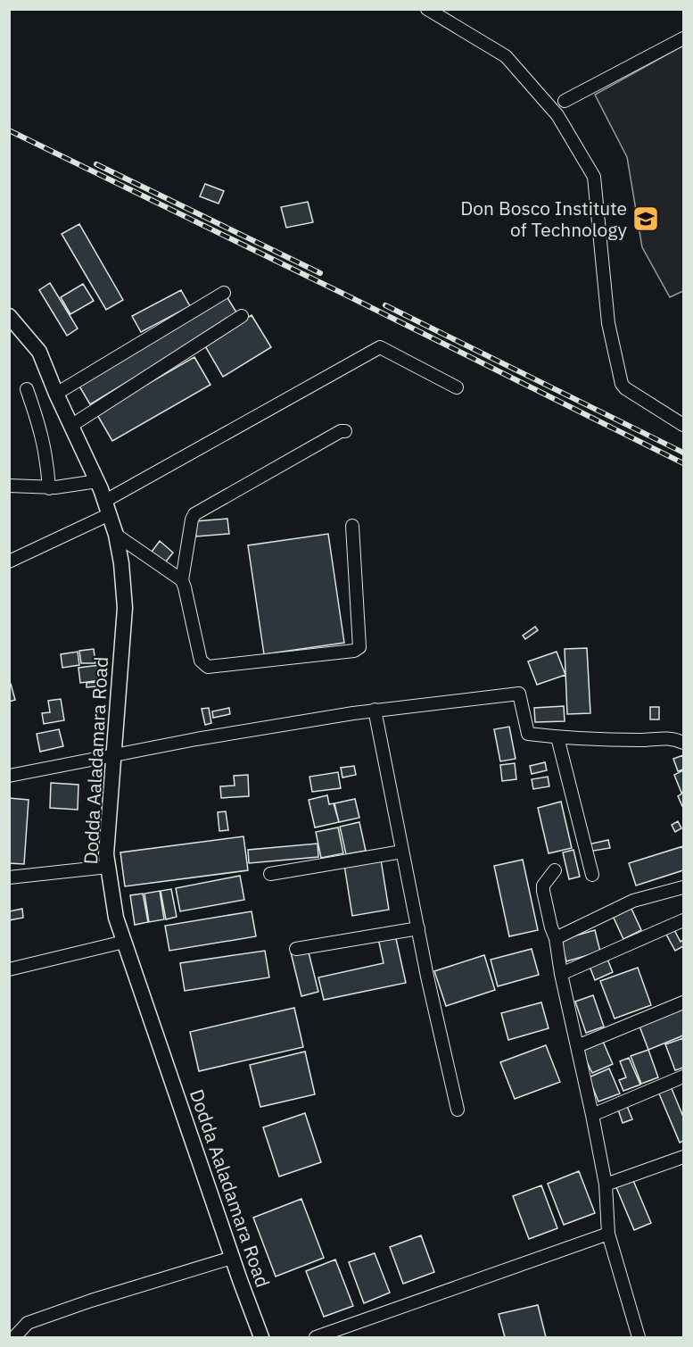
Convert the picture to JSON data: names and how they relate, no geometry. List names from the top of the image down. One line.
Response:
{"streets":{"main road":["Dodda Aaladamara Road"]},"places":{"school or university":["Don Bosco Institute of Technology"]}}
